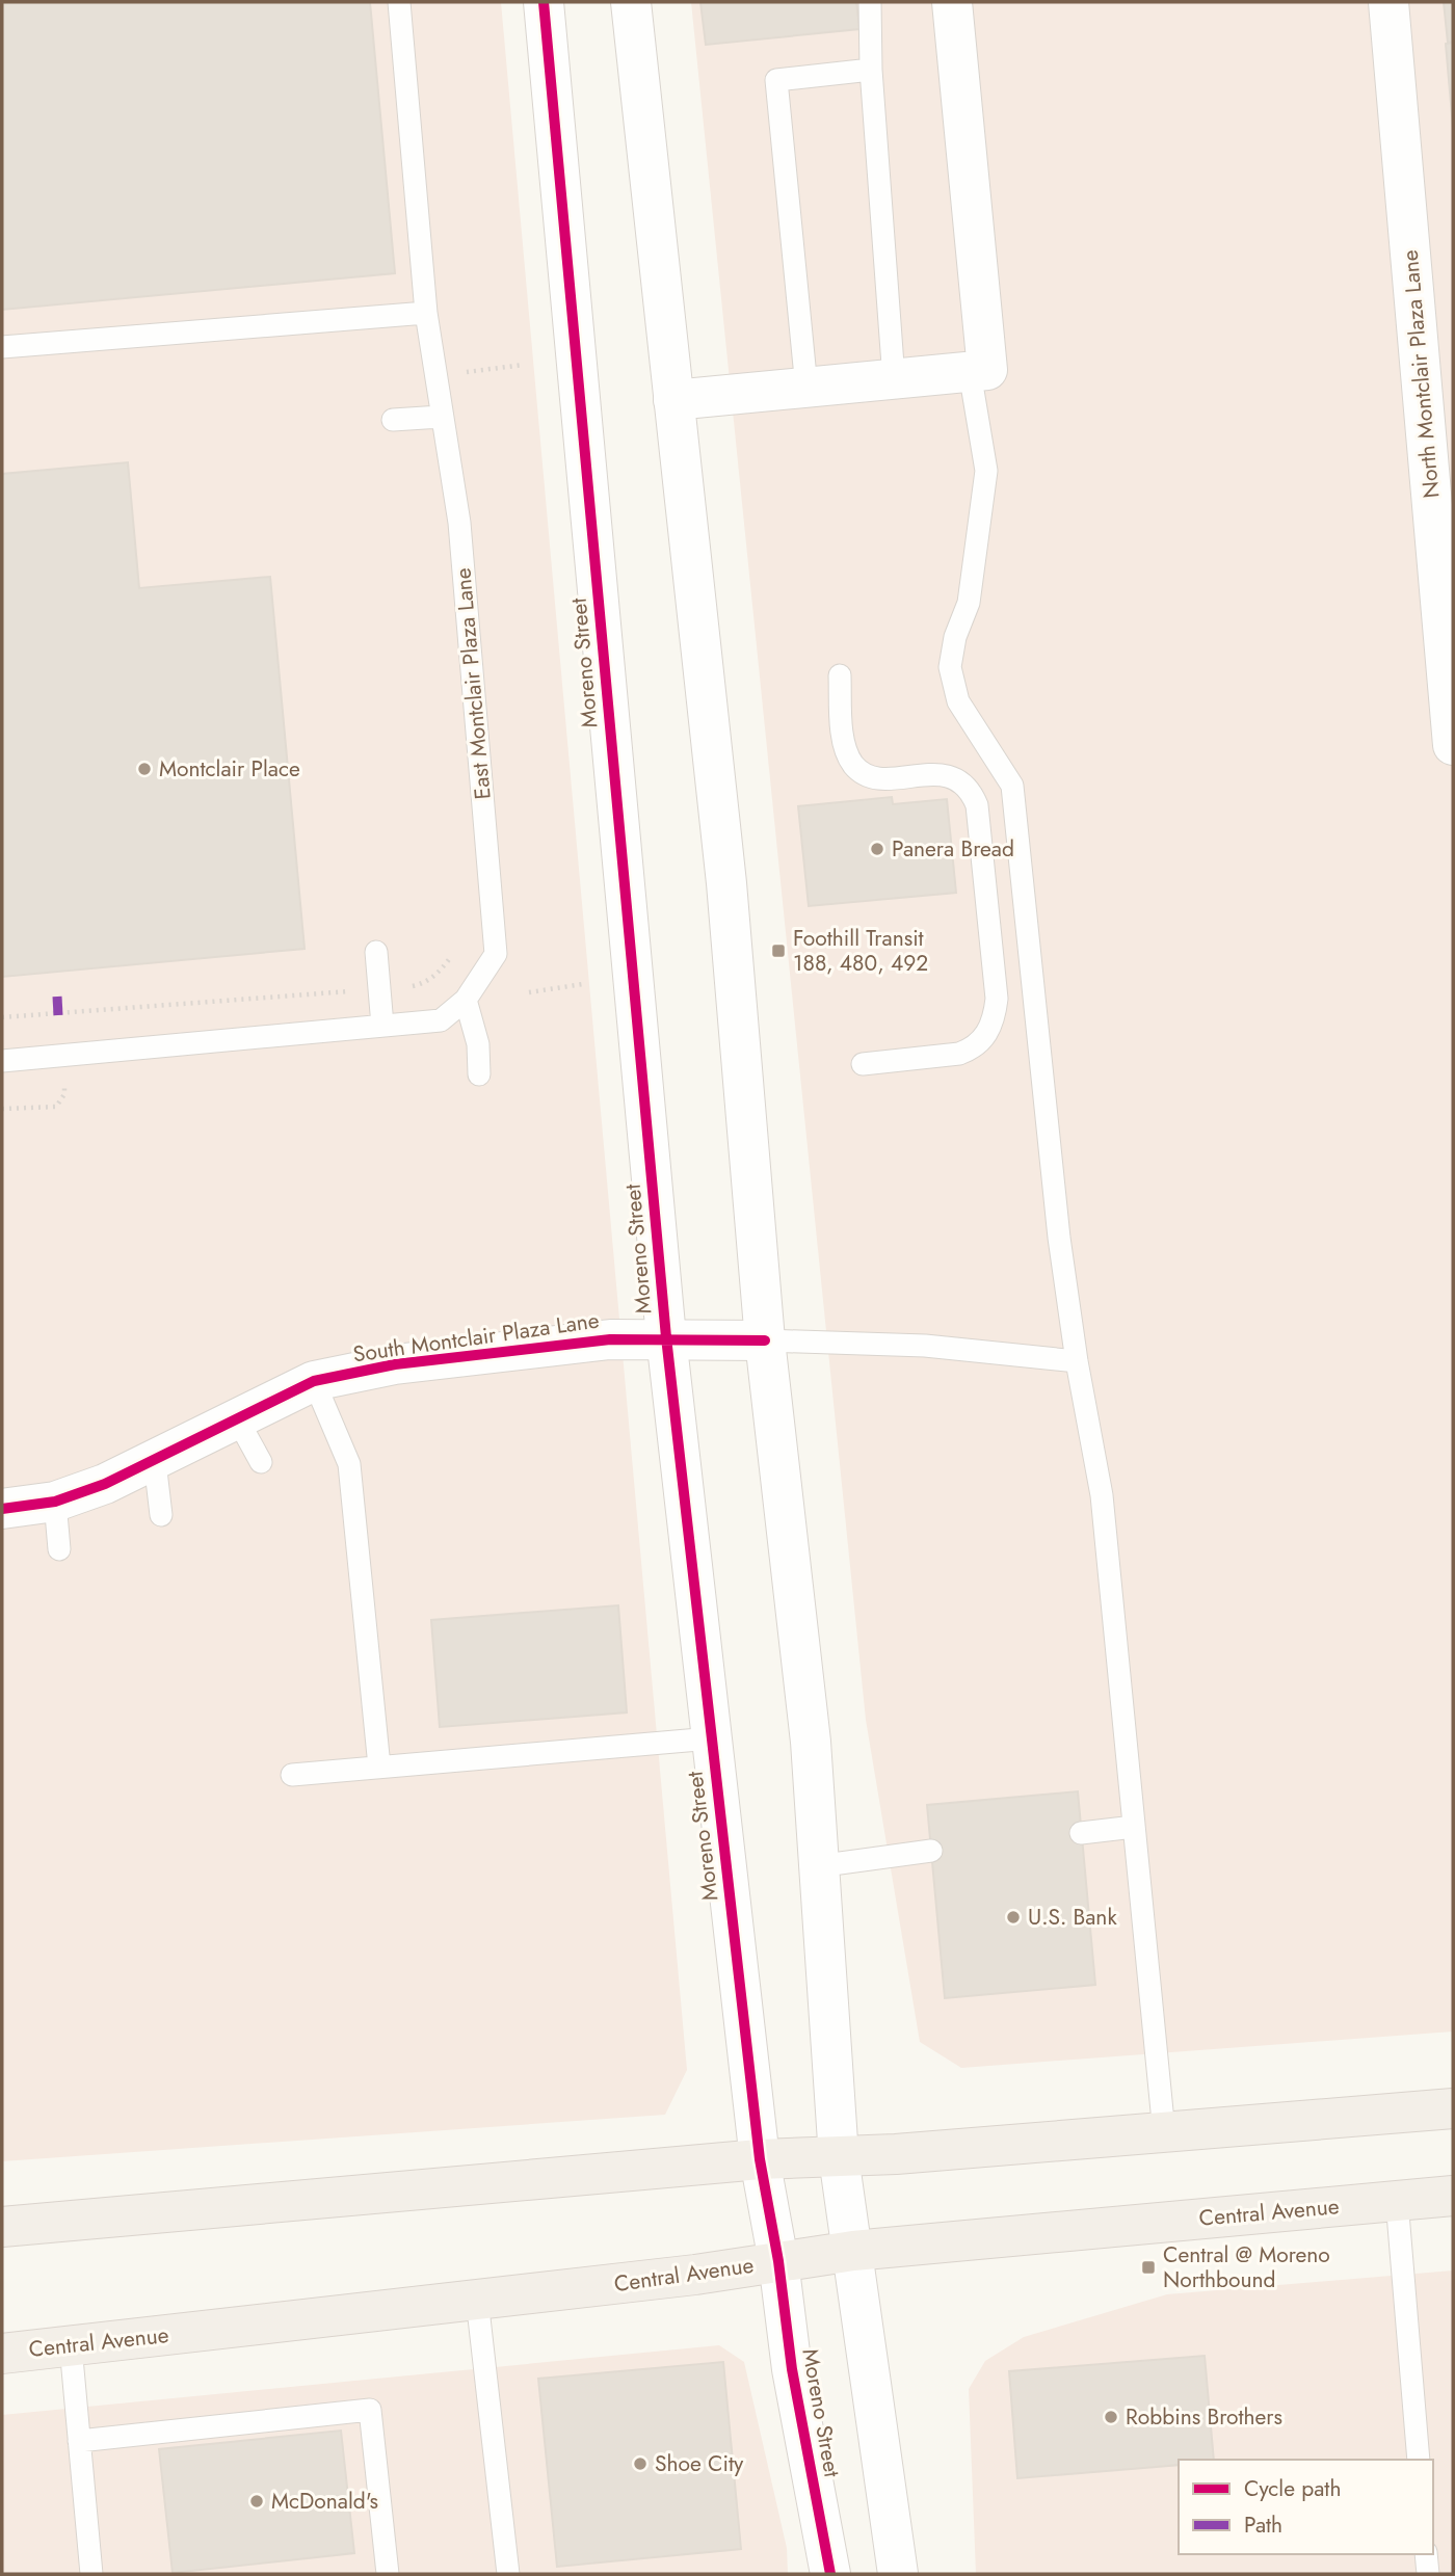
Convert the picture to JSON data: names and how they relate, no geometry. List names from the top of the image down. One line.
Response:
{"streets":{"main road":["Central Avenue"],"street":["North Montclair Plaza Lane","Moreno Street","South Montclair Plaza Lane"],"lane":["East Montclair Plaza Lane"]},"crossings":[["Moreno Street","South Montclair Plaza Lane"],["Moreno Street","Central Avenue"]],"places":{"other":["Montclair Place","Panera Bread","U.S. Bank","Robbins Brothers","Shoe City","McDonald's"],"transit":["Foothill Transit 188, 480, 492","Central @ Moreno Northbound"]},"legend":["Cycle path","Path"]}
